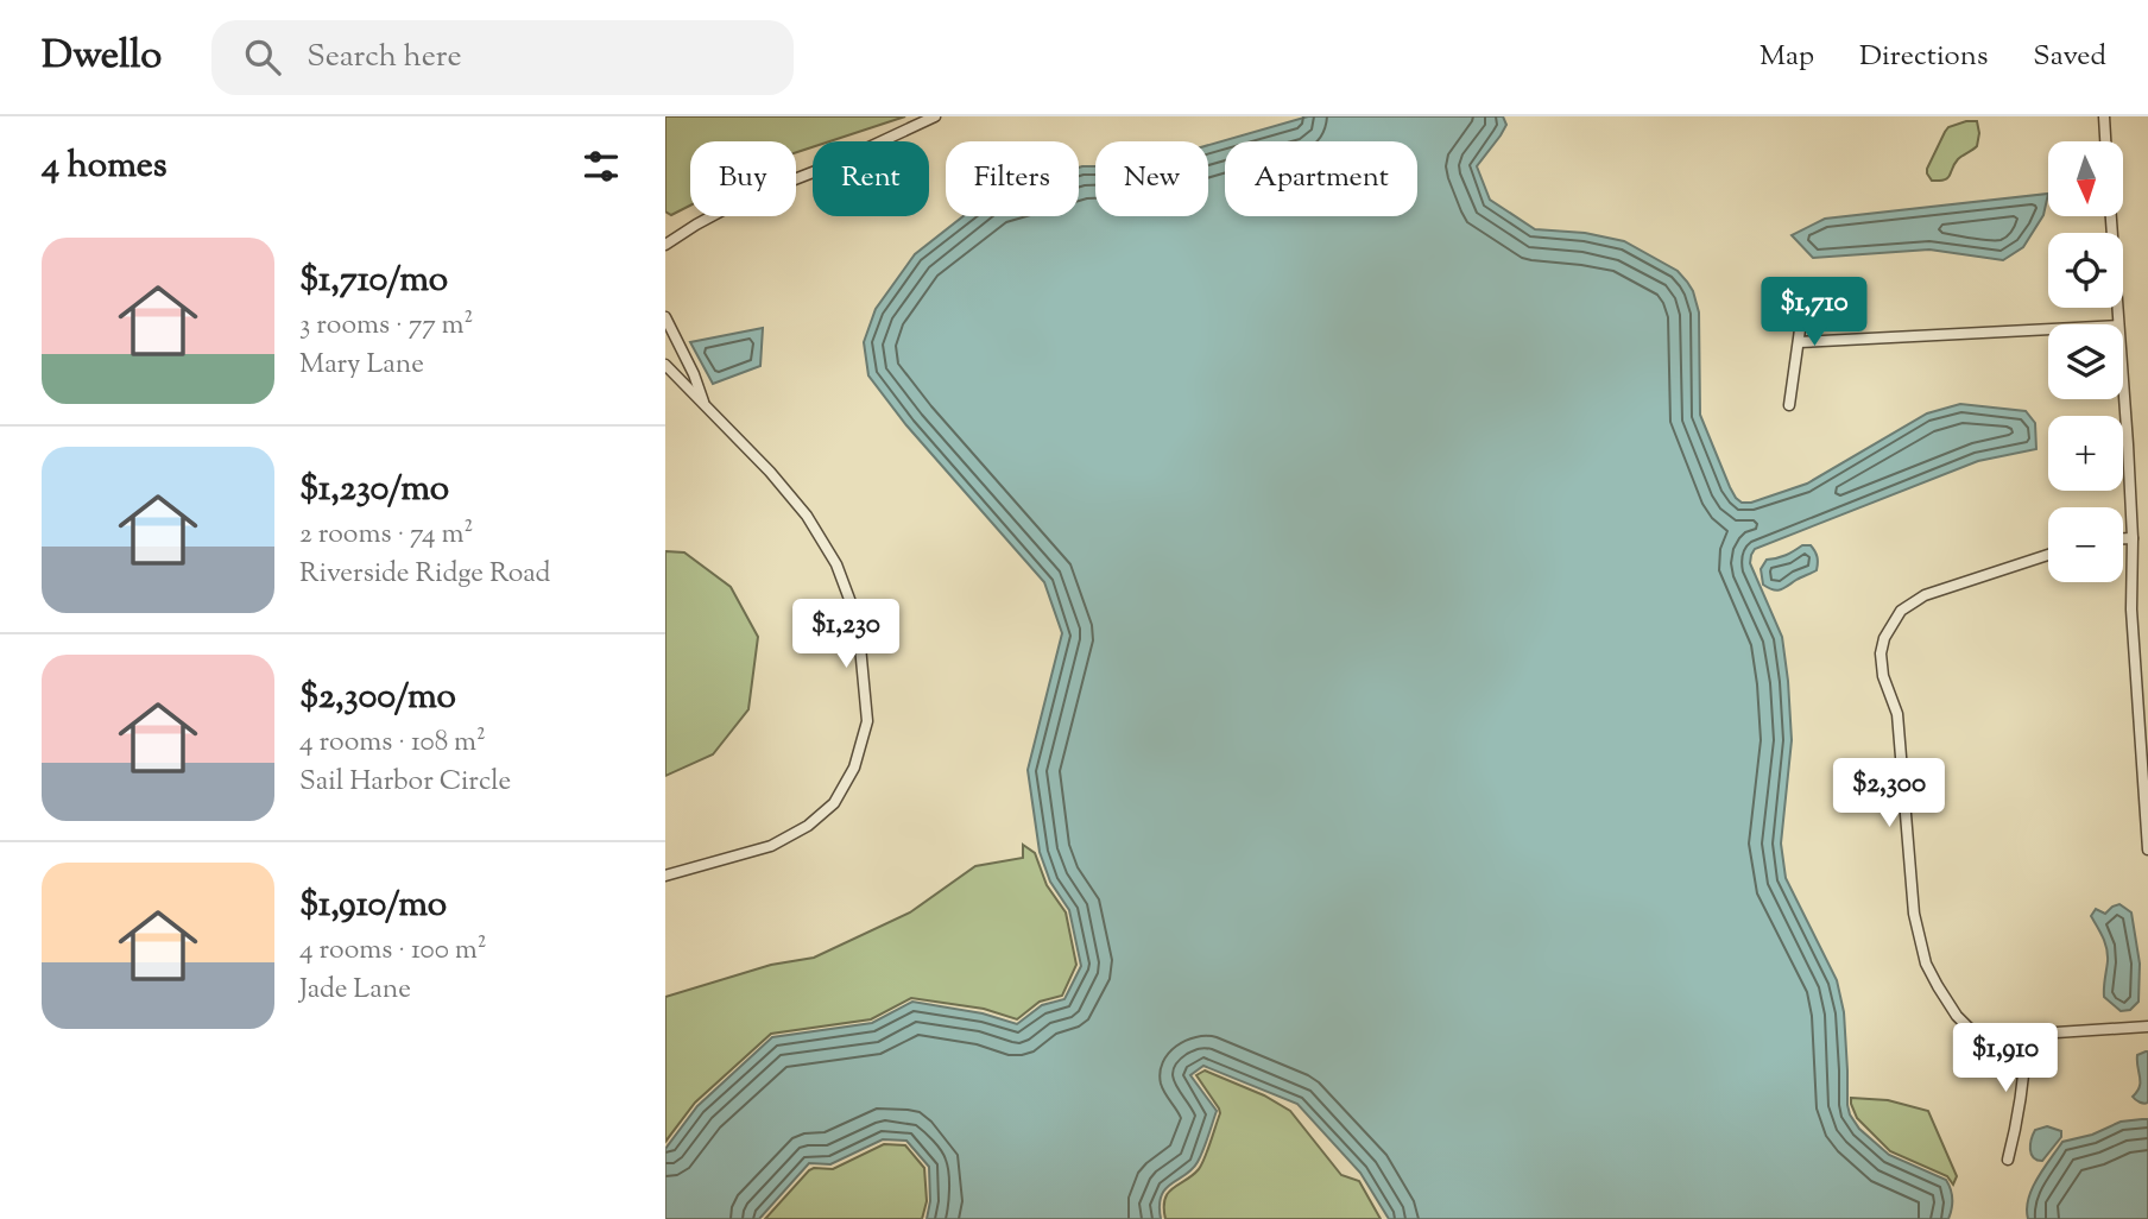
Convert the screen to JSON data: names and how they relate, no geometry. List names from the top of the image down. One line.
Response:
{"north":"bottom","page":{"header":"Dwello","search":"Search here","nav":["Map","Directions","Saved"],"heading":"4 homes","map_buttons":["+","−"],"chip":["Buy","Rent","Filters","New","Apartment"],"list":[{"name":"$1,710/mo","note":"3 rooms · 77 m² · Mary Lane"},{"name":"$1,230/mo","note":"2 rooms · 74 m² · Riverside Ridge Road"},{"name":"$2,300/mo","note":"4 rooms · 108 m² · Sail Harbor Circle"},{"name":"$1,910/mo","note":"4 rooms · 100 m² · Jade Lane"}],"price":["$1,710","$1,230","$2,300","$1,910"]}}
